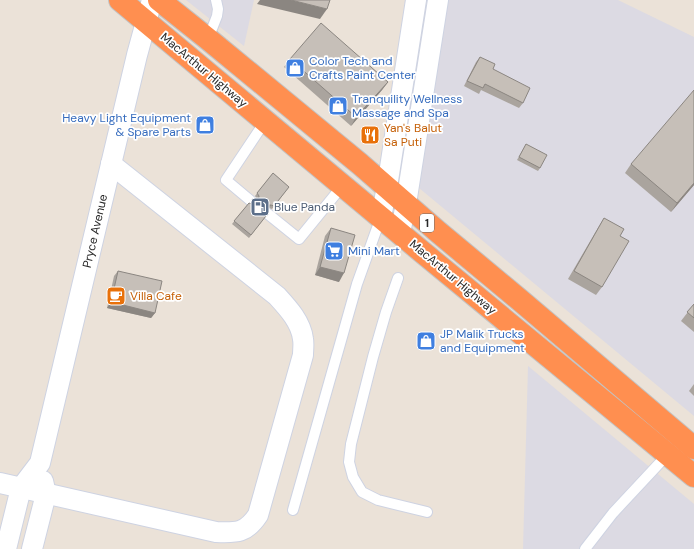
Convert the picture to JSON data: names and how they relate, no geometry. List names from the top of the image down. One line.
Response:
{"streets":{"highway":["MacArthur Highway","1"],"street":["Pryce Avenue"]},"crossings":[["MacArthur Highway","Pryce Avenue"]],"places":{"shop":["Color Tech and Crafts Paint Center","Tranquility Wellness Massage and Spa","Heavy Light Equipment & Spare Parts","JP Malik Trucks and Equipment"],"restaurant":["Yan's Balut Sa Puti"],"fuel station":["Blue Panda"],"supermarket":["Mini Mart"],"cafe":["Villa Cafe"]}}
